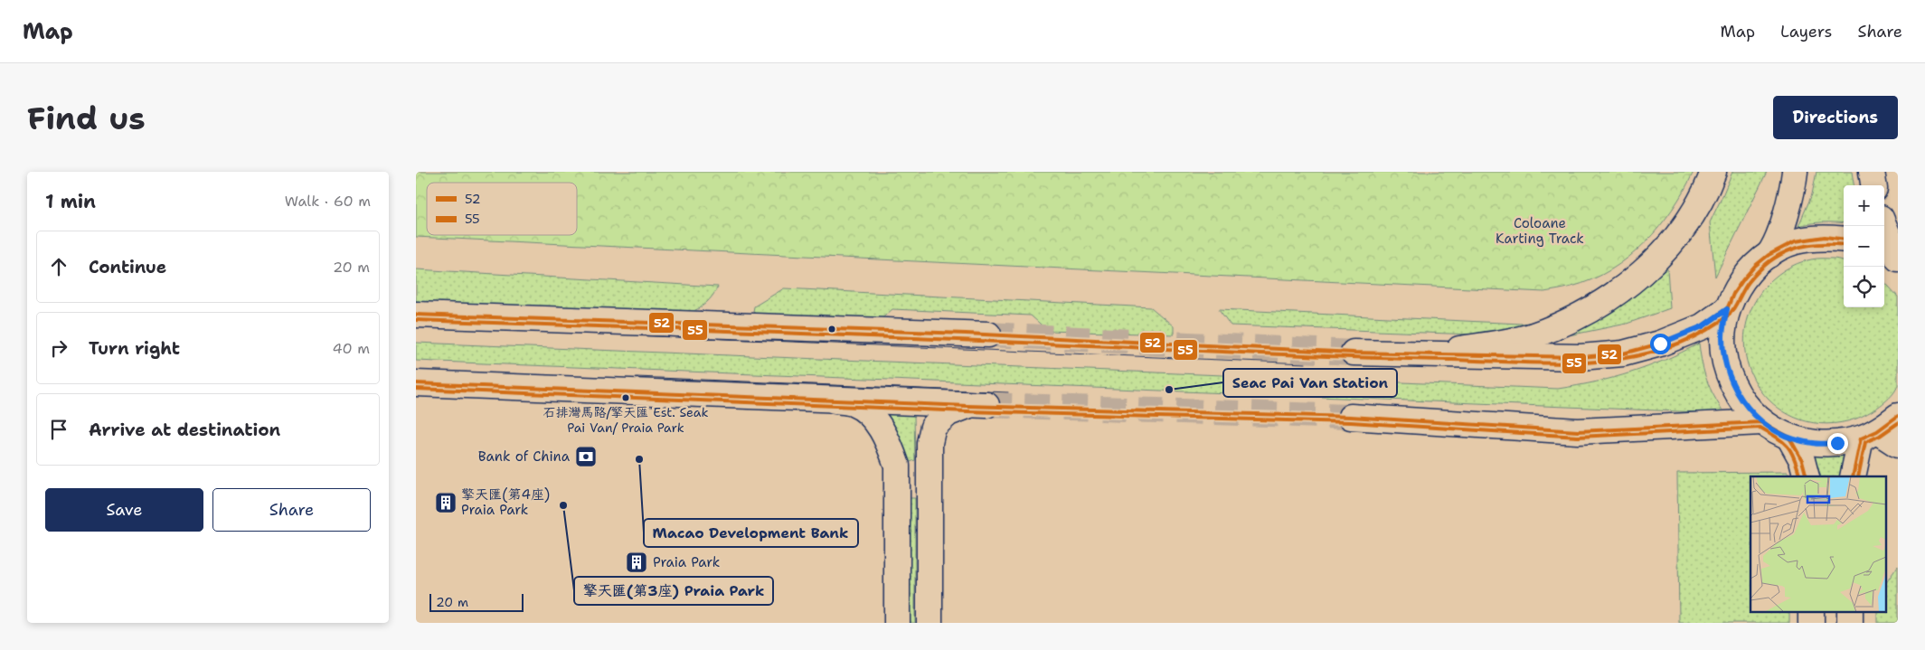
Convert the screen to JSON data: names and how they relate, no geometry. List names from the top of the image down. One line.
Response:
{"parks":["Coloane Karting Track"],"places":{"other":["Seac Pai Van Station","石排灣馬路/擎天匯 Est. Seak Pai Van/ Praia Park","Macao Development Bank","擎天匯(第3座) Praia Park"],"bank":["Bank of China"],"building":["擎天匯(第4座) Praia Park","Praia Park"]},"lines":["transit line 52","transit line 55"],"legend":["52","55"],"scale_bar":"20 m","page":{"header":"Map","nav":["Map","Layers","Share"],"buttons":["Directions",["Save","Share"]],"title":"Find us","heading":["1 min","Walk · 60 m"],"map_buttons":["+","−"],"list":[["Continue","20 m"],["Turn right","40 m"],"Arrive at destination"],"scale":"20 m"}}
